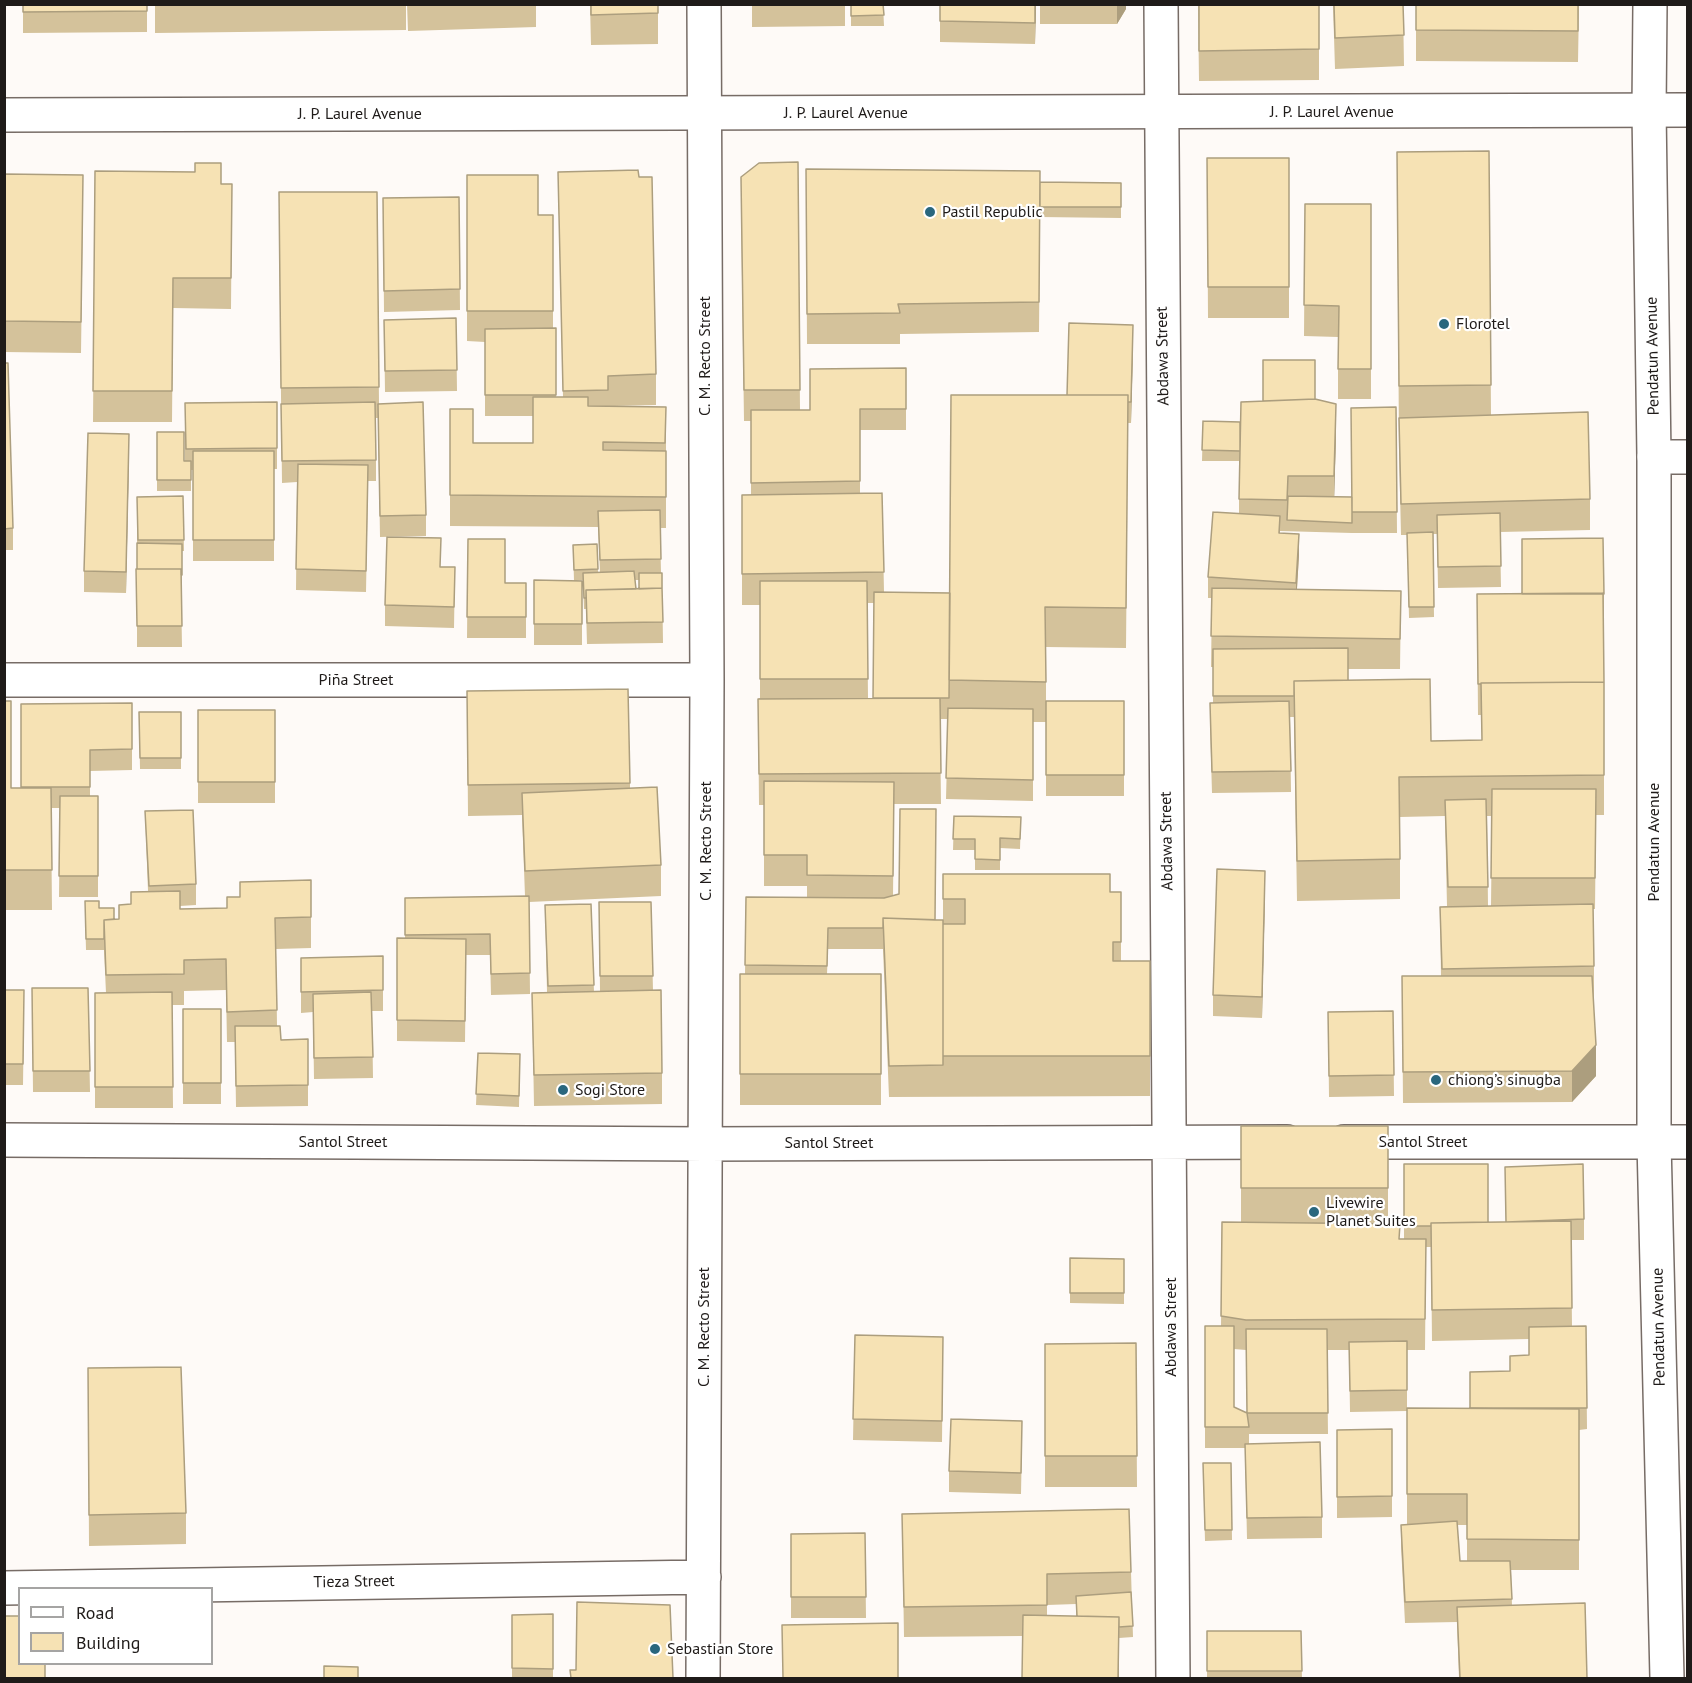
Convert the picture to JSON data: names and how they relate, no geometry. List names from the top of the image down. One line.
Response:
{"streets":{"street":["J. P. Laurel Avenue","C. M. Recto Street","Abdawa Street","Pendatun Avenue","Piña Street","Santol Street","Tieza Street"]},"crossings":[["J. P. Laurel Avenue","C. M. Recto Street"],["J. P. Laurel Avenue","Abdawa Street"],["J. P. Laurel Avenue","Pendatun Avenue"],["C. M. Recto Street","Piña Street"],["C. M. Recto Street","Santol Street"],["C. M. Recto Street","Tieza Street"],["Abdawa Street","Santol Street"],["Pendatun Avenue","Santol Street"]],"places":["Pastil Republic","Florotel","chiong’s sinugba","Sogi Store","Livewire Planet Suites","Sebastian Store"],"legend":["Road","Building"]}
